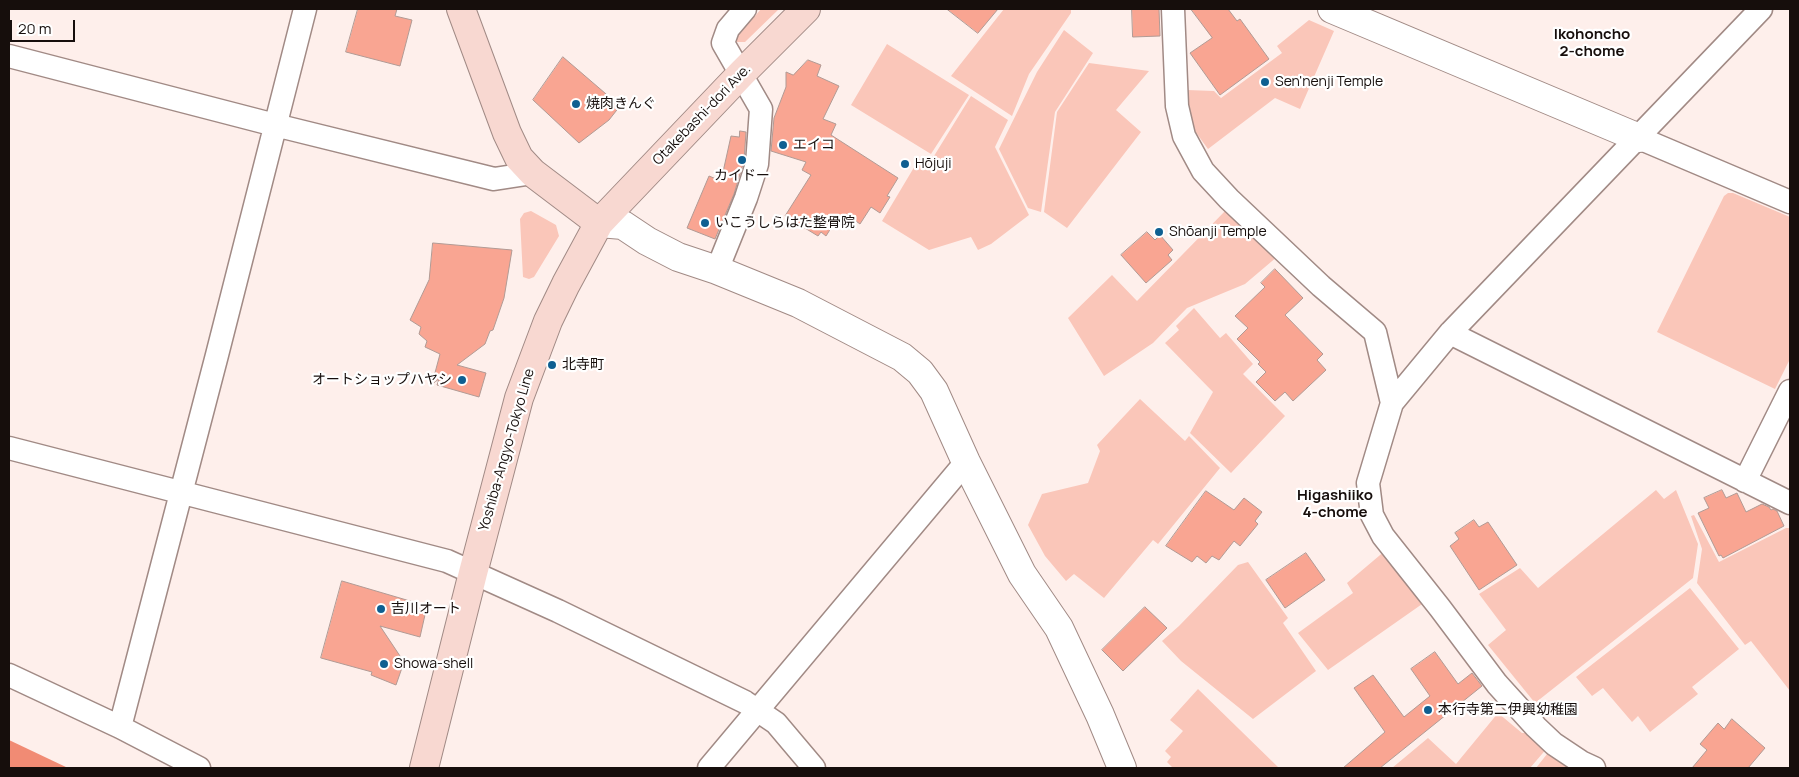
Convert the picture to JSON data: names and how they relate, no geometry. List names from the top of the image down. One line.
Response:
{"streets":{"main road":["Otakebashi-dori Ave.","Yoshiba-Angyo-Tokyo Line"]},"crossings":[["Otakebashi-dori Ave.","Yoshiba-Angyo-Tokyo Line"]],"districts":["Ikohoncho 2-chome","Higashiiko 4-chome"],"places":["Sen'nenji Temple","焼肉きんぐ","エイコ","カイドー","Hōjuji","いこうしらはた整骨院","Shōanji Temple","北寺町","オートショップハヤシ","吉川オート","Showa-shell","本行寺第二伊興幼稚園"],"scale_bar":"20 m"}
